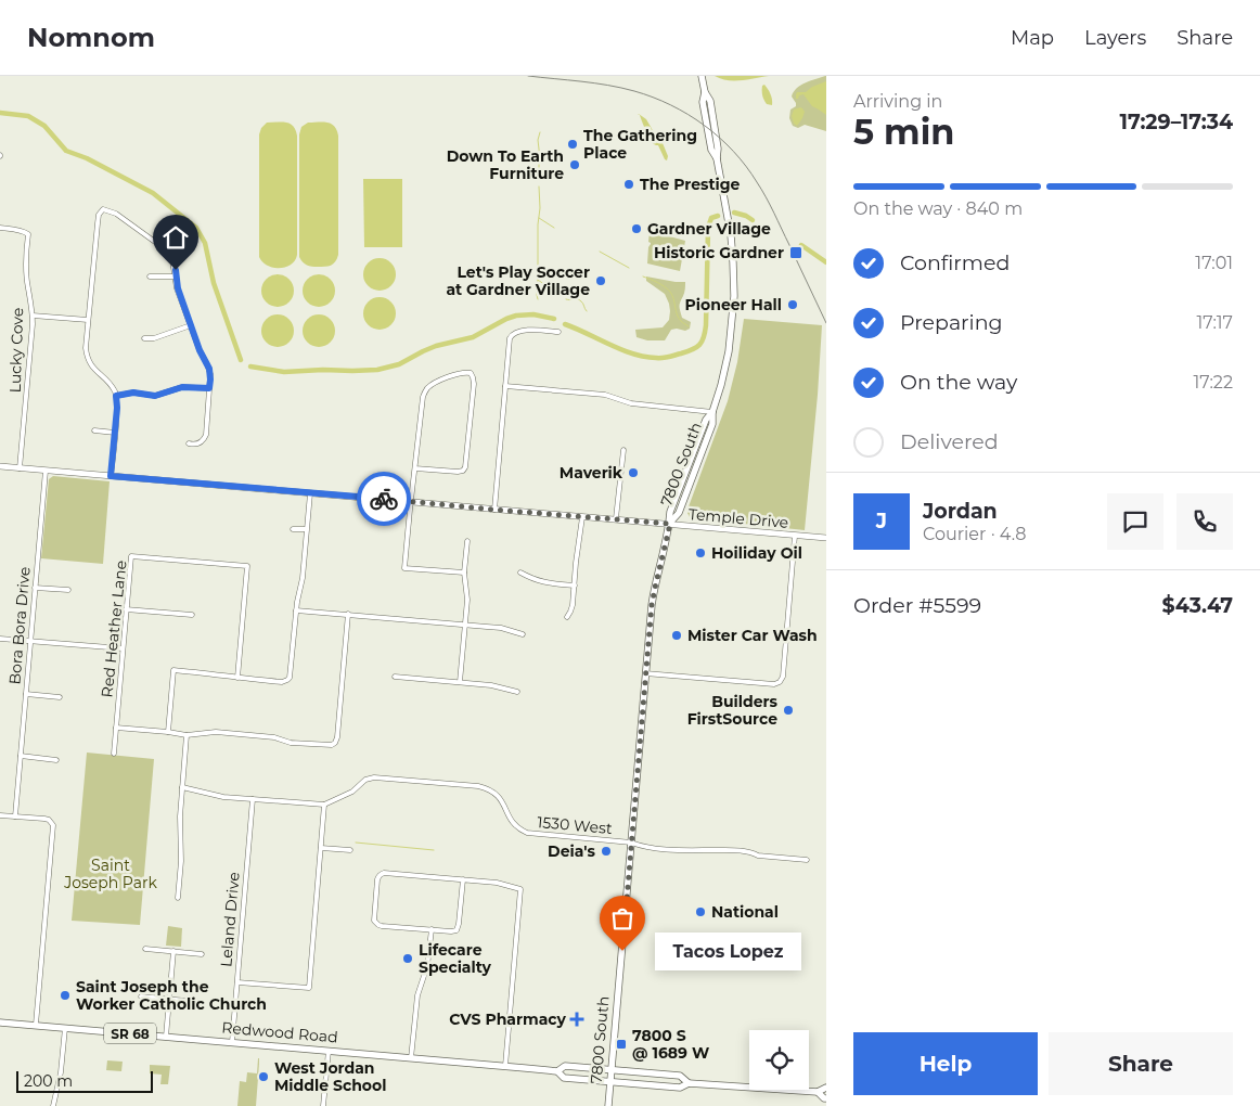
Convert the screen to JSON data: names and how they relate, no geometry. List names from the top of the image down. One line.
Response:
{"streets":{"main road":["7800 South","Redwood Road","SR 68"],"street":["Lucky Cove","Temple Drive","Bora Bora Drive","Red Heather Lane","1530 West","Leland Drive"]},"crossings":[["Lucky Cove","Temple Drive"],["7800 South","Temple Drive"],["7800 South","1530 West"],["7800 South","Redwood Road"],["Temple Drive","Bora Bora Drive"],["Leland Drive","Redwood Road"]],"parks":["Saint Joseph Park"],"places":{"other":["The Gathering Place","Down To Earth Furniture","The Prestige","Gardner Village","Let's Play Soccer at Gardner Village","Pioneer Hall","Maverik","Hoiliday Oil","Mister Car Wash","Builders FirstSource","Deia's","National","Tacos Lopez","Lifecare Specialty","Saint Joseph the Worker Catholic Church","West Jordan Middle School"],"transit":["Historic Gardner","7800 S @ 1689 W"],"health":["CVS Pharmacy"]},"scale_bar":"200 m","page":{"header":"Nomnom","nav":["Map","Layers","Share"],"heading":["5 min","Arriving in","17:29–17:34"],"panel":["Jordan","Courier · 4.8","Order #5599","$43.47"],"bar":"On the way · 840 m","list":[["Confirmed","17:01"],["Preparing","17:17"],["On the way","17:22"],"Delivered"],"round":"J","bubble":"Tacos Lopez","buttons":["Help","Share"],"scale":"200 m"}}
